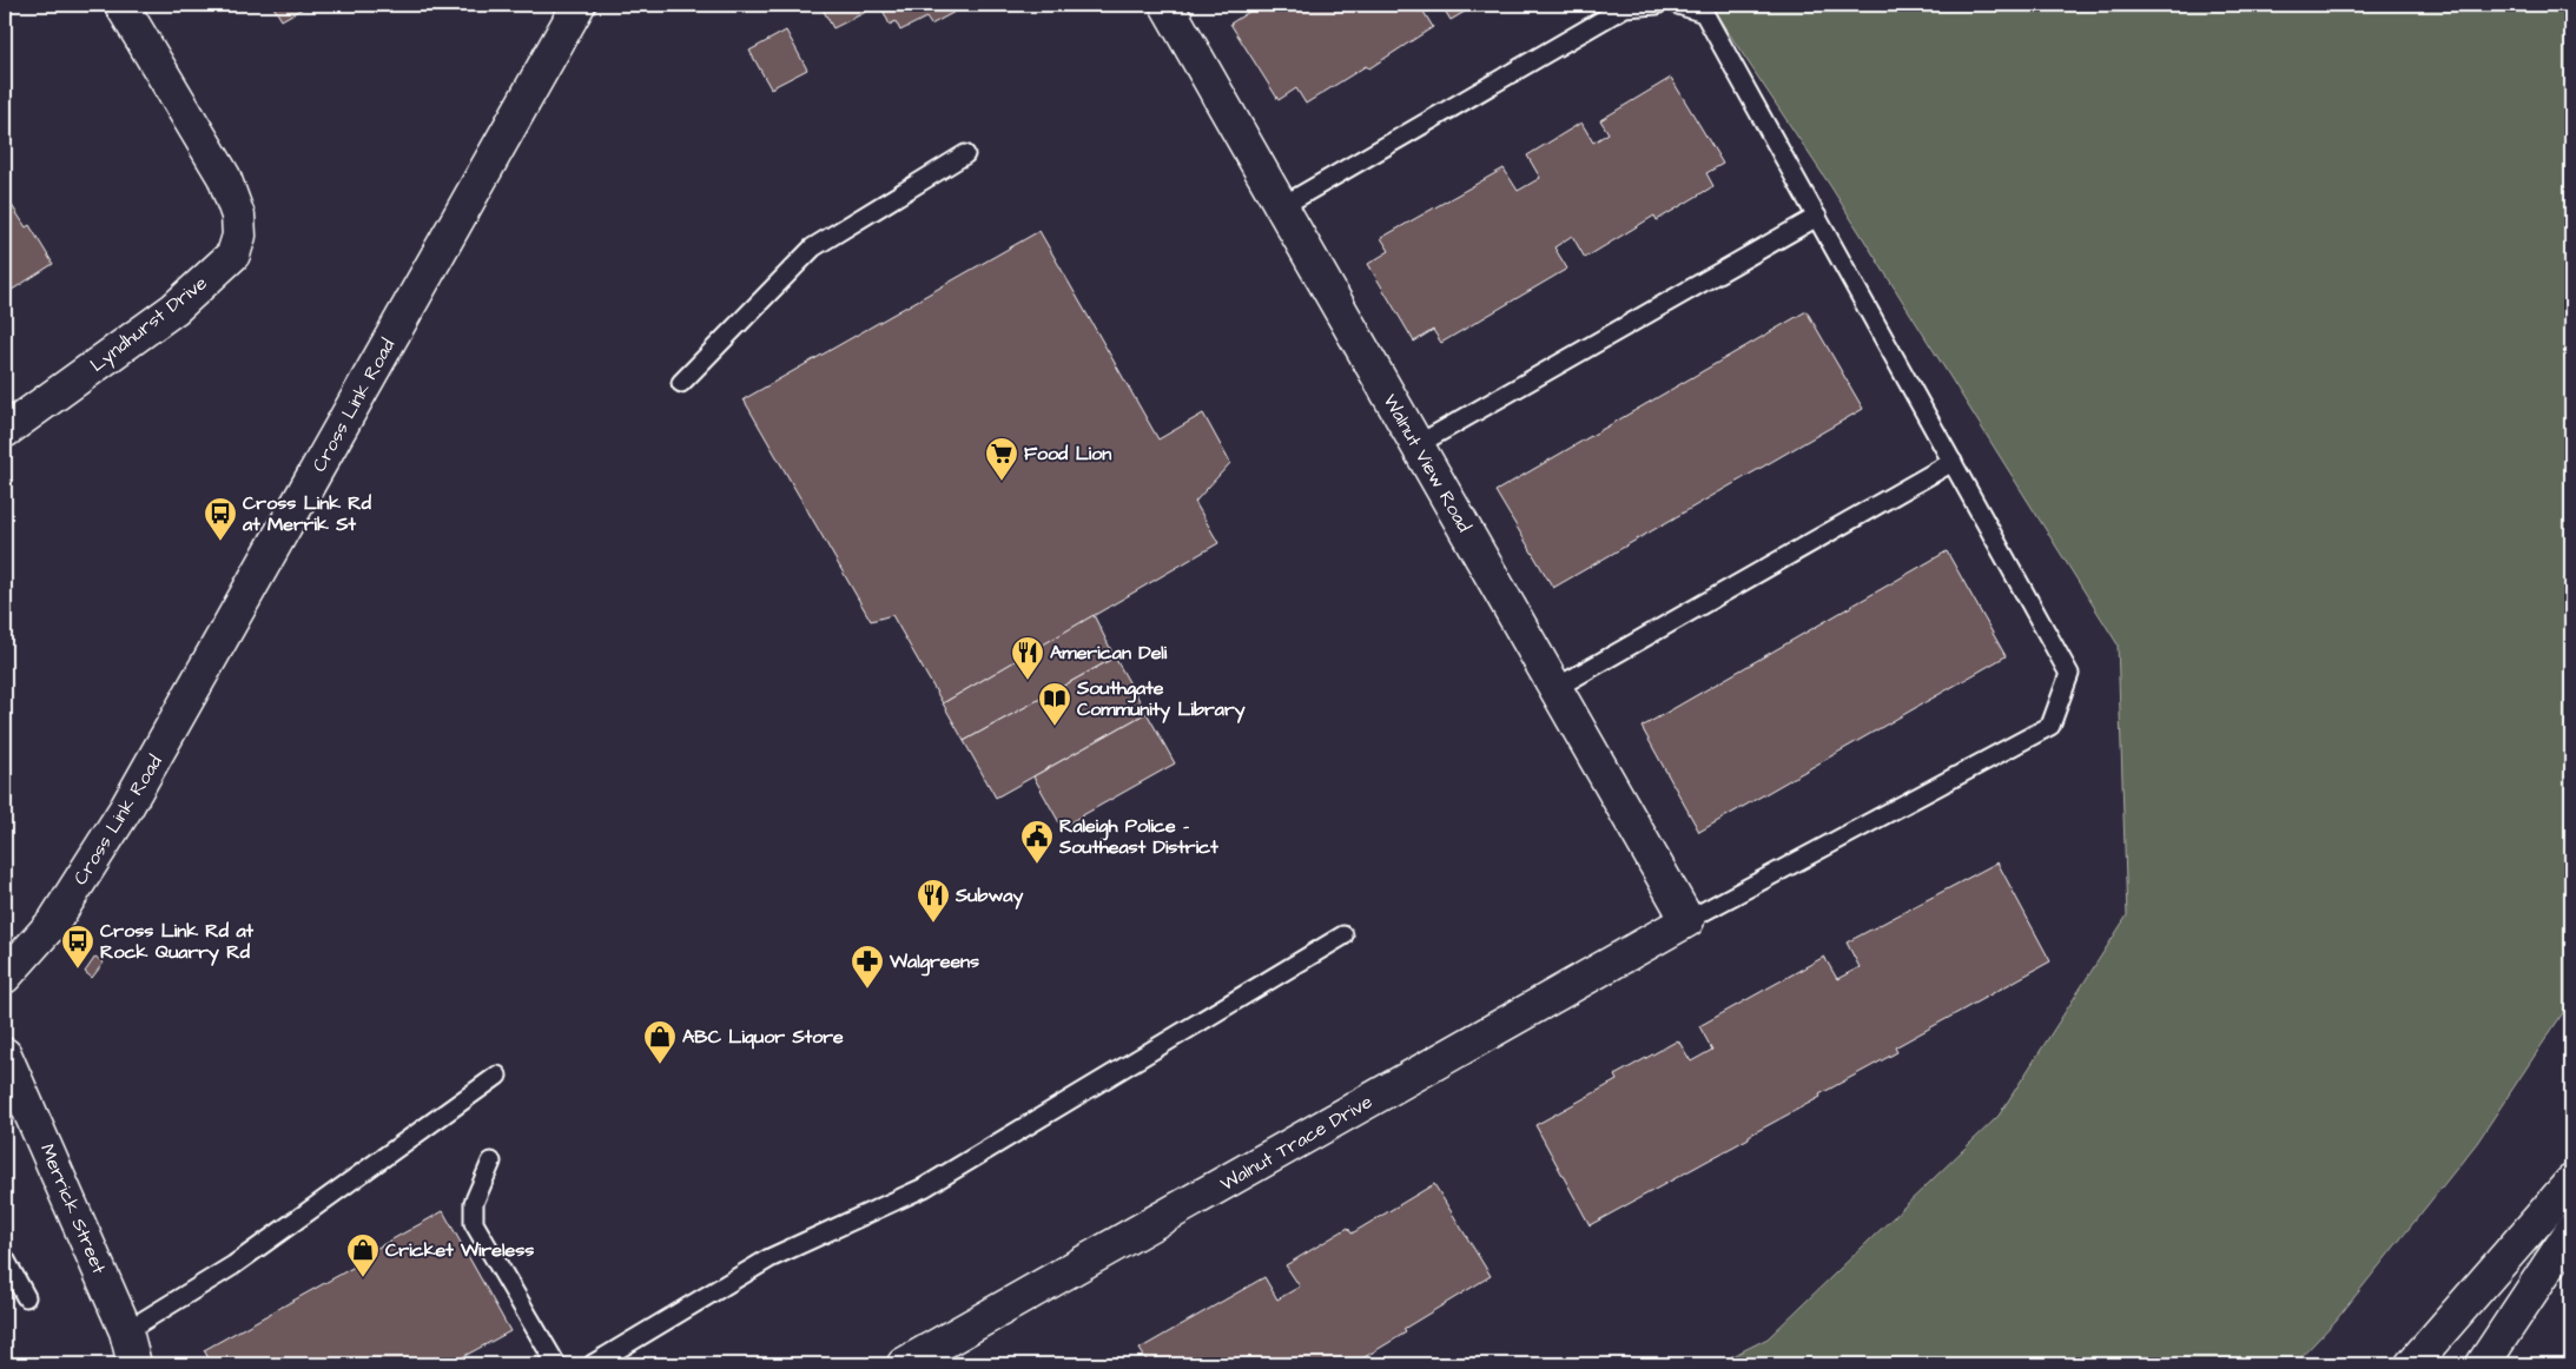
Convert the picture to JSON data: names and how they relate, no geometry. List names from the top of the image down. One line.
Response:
{"streets":{"main road":["Lyndhurst Drive","Cross Link Road","Walnut View Road","Walnut Trace Drive","Merrick Street"]},"crossings":[["Walnut View Road","Walnut Trace Drive"]],"places":{"supermarket":["Food Lion"],"bus stop":["Cross Link Rd at Merrik St","Cross Link Rd at Rock Quarry Rd"],"restaurant":["American Deli","Subway"],"library":["Southgate Community Library"],"public building":["Raleigh Police - Southeast District"],"pharmacy":["Walgreens"],"shop":["ABC Liquor Store","Cricket Wireless"]}}
